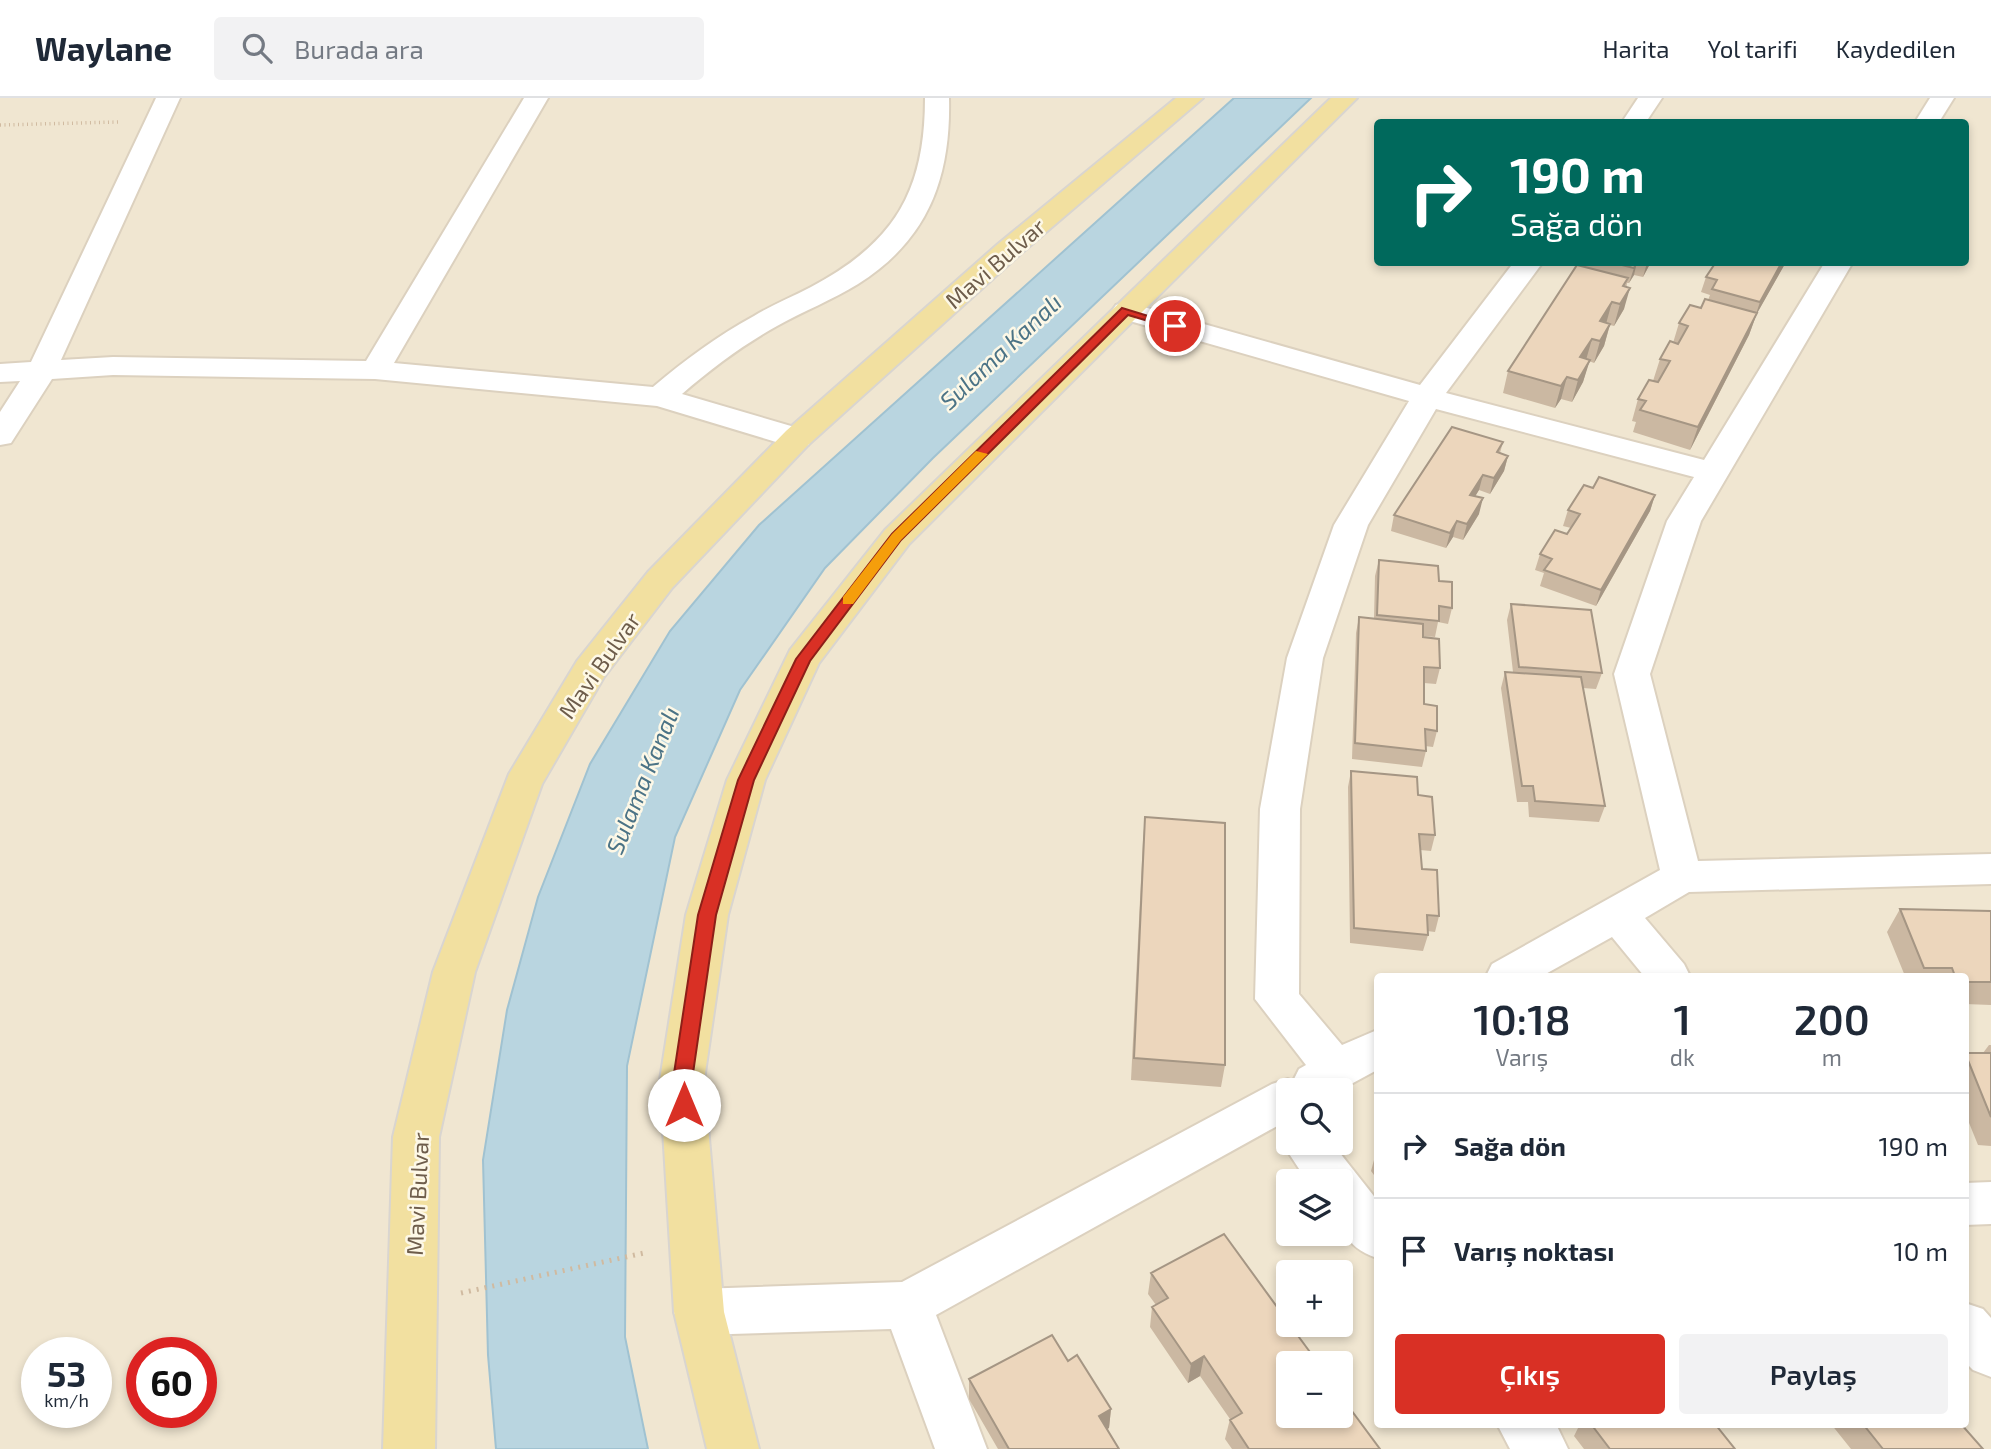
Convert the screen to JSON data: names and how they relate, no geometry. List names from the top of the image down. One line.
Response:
{"streets":{"main road":["Mavi Bulvar"]},"water":["Sulama Kanalı"],"page":{"header":"Waylane","search":"Burada ara","nav":["Harita","Yol tarifi","Kaydedilen"],"turn":["190 m","Sağa dön"],"eta":["10:18","Varış","1","dk","200","m"],"map_buttons":["+","−"],"list":[{"name":"Sağa dön","value":"190 m"},{"name":"Varış noktası","value":"10 m"}],"buttons":["Çıkış","Paylaş"],"speed":"53 km/h","limit":"60"}}
